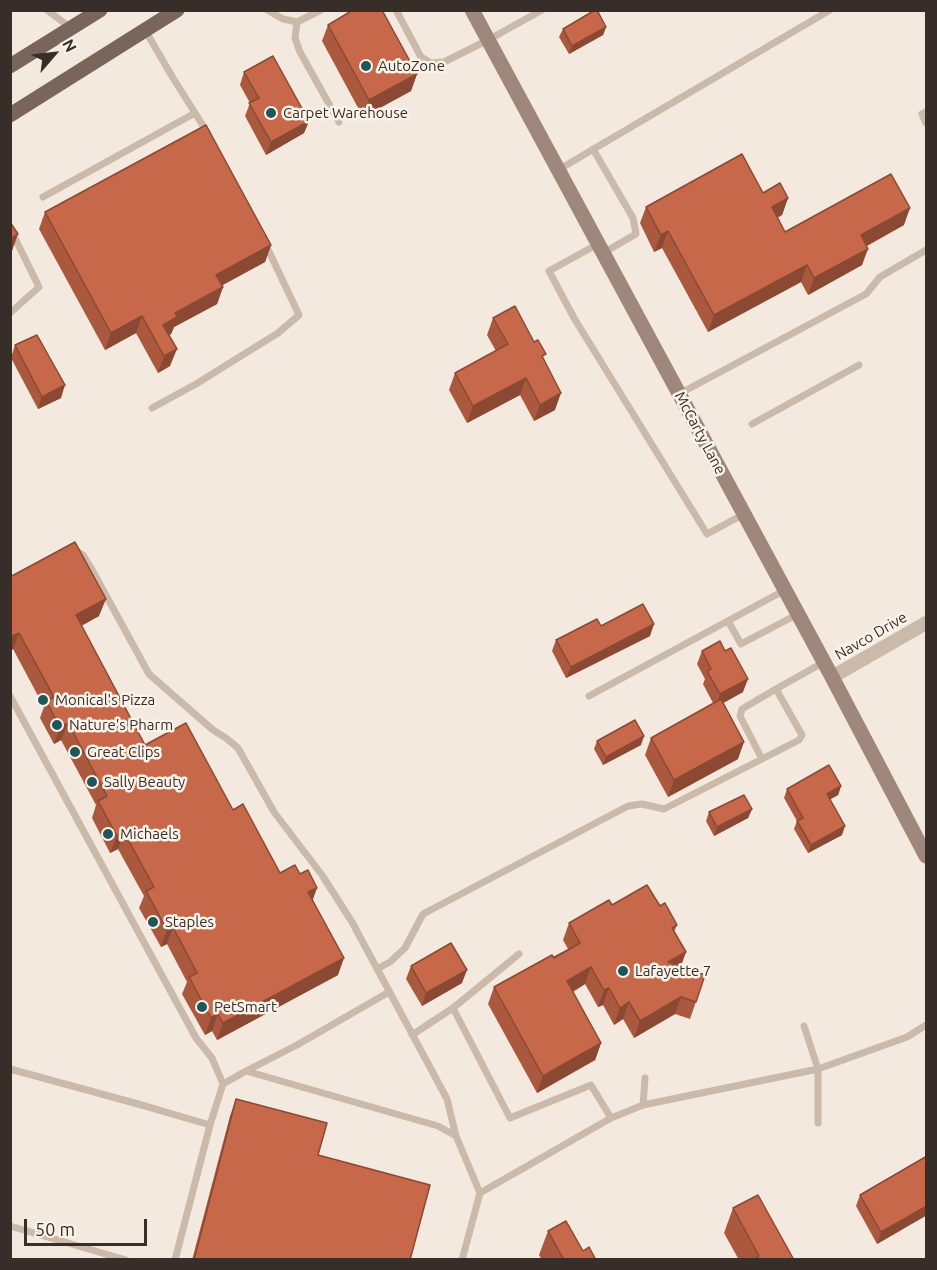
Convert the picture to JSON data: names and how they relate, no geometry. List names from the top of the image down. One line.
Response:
{"streets":{"main road":["McCarty Lane"],"street":["Navco Drive"]},"crossings":[["McCarty Lane","Navco Drive"]],"places":["AutoZone","Carpet Warehouse","Monical's Pizza","Nature's Pharm","Great Clips","Sally Beauty","Michaels","Staples","Lafayette 7","PetSmart"],"scale_bar":"50 m","north":"top right"}
